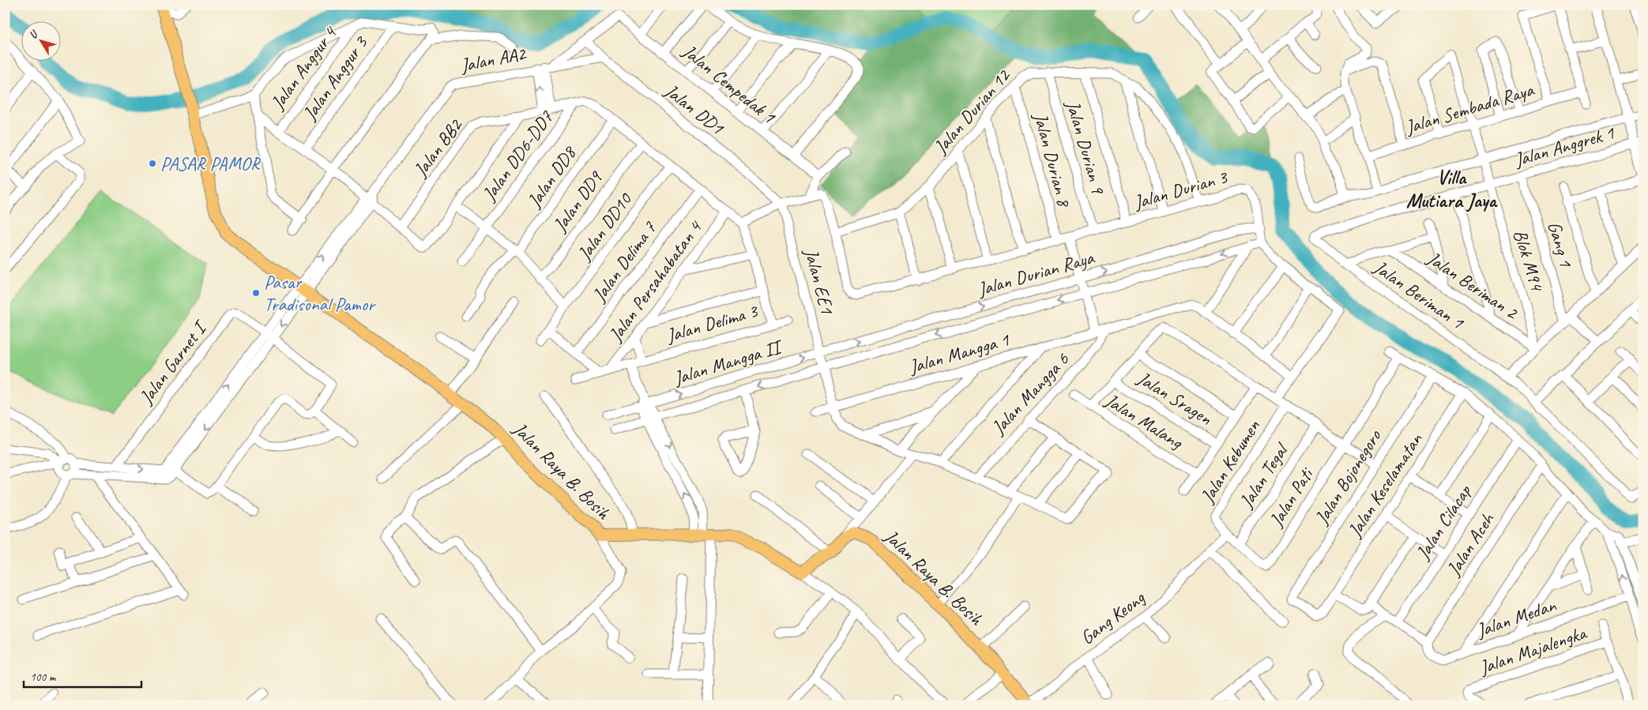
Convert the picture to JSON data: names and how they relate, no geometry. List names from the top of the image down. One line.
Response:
{"streets":{"main road":["Jalan Raya B. Bosih"],"street":["Jalan AA2","Jalan Anggur 4","Jalan Anggur 3","Jalan Cempedak 1","Jalan Sembada Raya","Jalan DD1","Jalan Durian 12","Jalan Anggrek 1","Jalan Durian 9","Jalan BB2","Jalan DD6-DD7","Jalan Durian 8","Jalan DD8","Jalan Durian 3","Jalan DD9","Jalan DD10","Gang 1","Blok M94","Jalan Delima 7","Jalan Durian Raya","Jalan Persahabatan 4","Jalan EE1","Jalan Beriman 2","Jalan Beriman 1","Jalan Delima 3","Jalan Mangga 1","Jalan Mangga II","Jalan Garnet I","Jalan Mangga 6","Jalan Sragen","Jalan Malang","Jalan Kebumen","Jalan Tegal","Jalan Bojonegoro","Jalan Keselamatan","Jalan Pati","Jalan Cilacap","Jalan Aceh","Gang Keong","Jalan Medan","Jalan Majalengka"]},"crossings":[["Jalan AA2","Jalan DD1"],["Jalan AA2","Jalan Garnet I"],["Jalan AA2","Jalan Raya B. Bosih"],["Jalan Cempedak 1","Jalan DD1"],["Jalan Sembada Raya","Blok M94"],["Jalan DD1","Jalan EE1"],["Jalan Durian 12","Jalan Durian 9"],["Jalan Durian 12","Jalan Durian 8"],["Jalan Durian 12","Jalan Durian 3"],["Jalan Anggrek 1","Gang 1"],["Jalan Anggrek 1","Blok M94"],["Jalan Anggrek 1","Jalan Beriman 1"],["Jalan Durian 9","Jalan Durian 3"],["Jalan BB2","Jalan DD6-DD7"],["Jalan BB2","Jalan DD8"],["Jalan BB2","Jalan DD9"],["Jalan BB2","Jalan DD10"],["Jalan BB2","Jalan Delima 7"],["Jalan BB2","Jalan Persahabatan 4"],["Jalan BB2","Jalan Delima 3"],["Jalan Durian 8","Jalan Durian 3"],["Jalan Durian 3","Jalan Durian Raya"],["Blok M94","Jalan Beriman 2"],["Jalan Durian Raya","Jalan EE1"],["Jalan Durian Raya","Jalan Mangga II"],["Jalan Persahabatan 4","Jalan Delima 3"],["Jalan EE1","Jalan Mangga 1"],["Jalan EE1","Jalan Mangga II"],["Jalan EE1","Jalan Mangga 6"],["Jalan Mangga 1","Jalan Mangga 6"],["Jalan Kebumen","Jalan Tegal"],["Jalan Kebumen","Jalan Pati"],["Jalan Kebumen","Gang Keong"],["Jalan Raya B. Bosih","Gang Keong"],["Jalan Bojonegoro","Jalan Keselamatan"],["Jalan Aceh","Jalan Medan"]],"districts":["Villa Mutiara Jaya"],"places":["PASAR PAMOR","Pasar Tradisonal Pamor"],"scale_bar":"100 m","north":"top left"}
